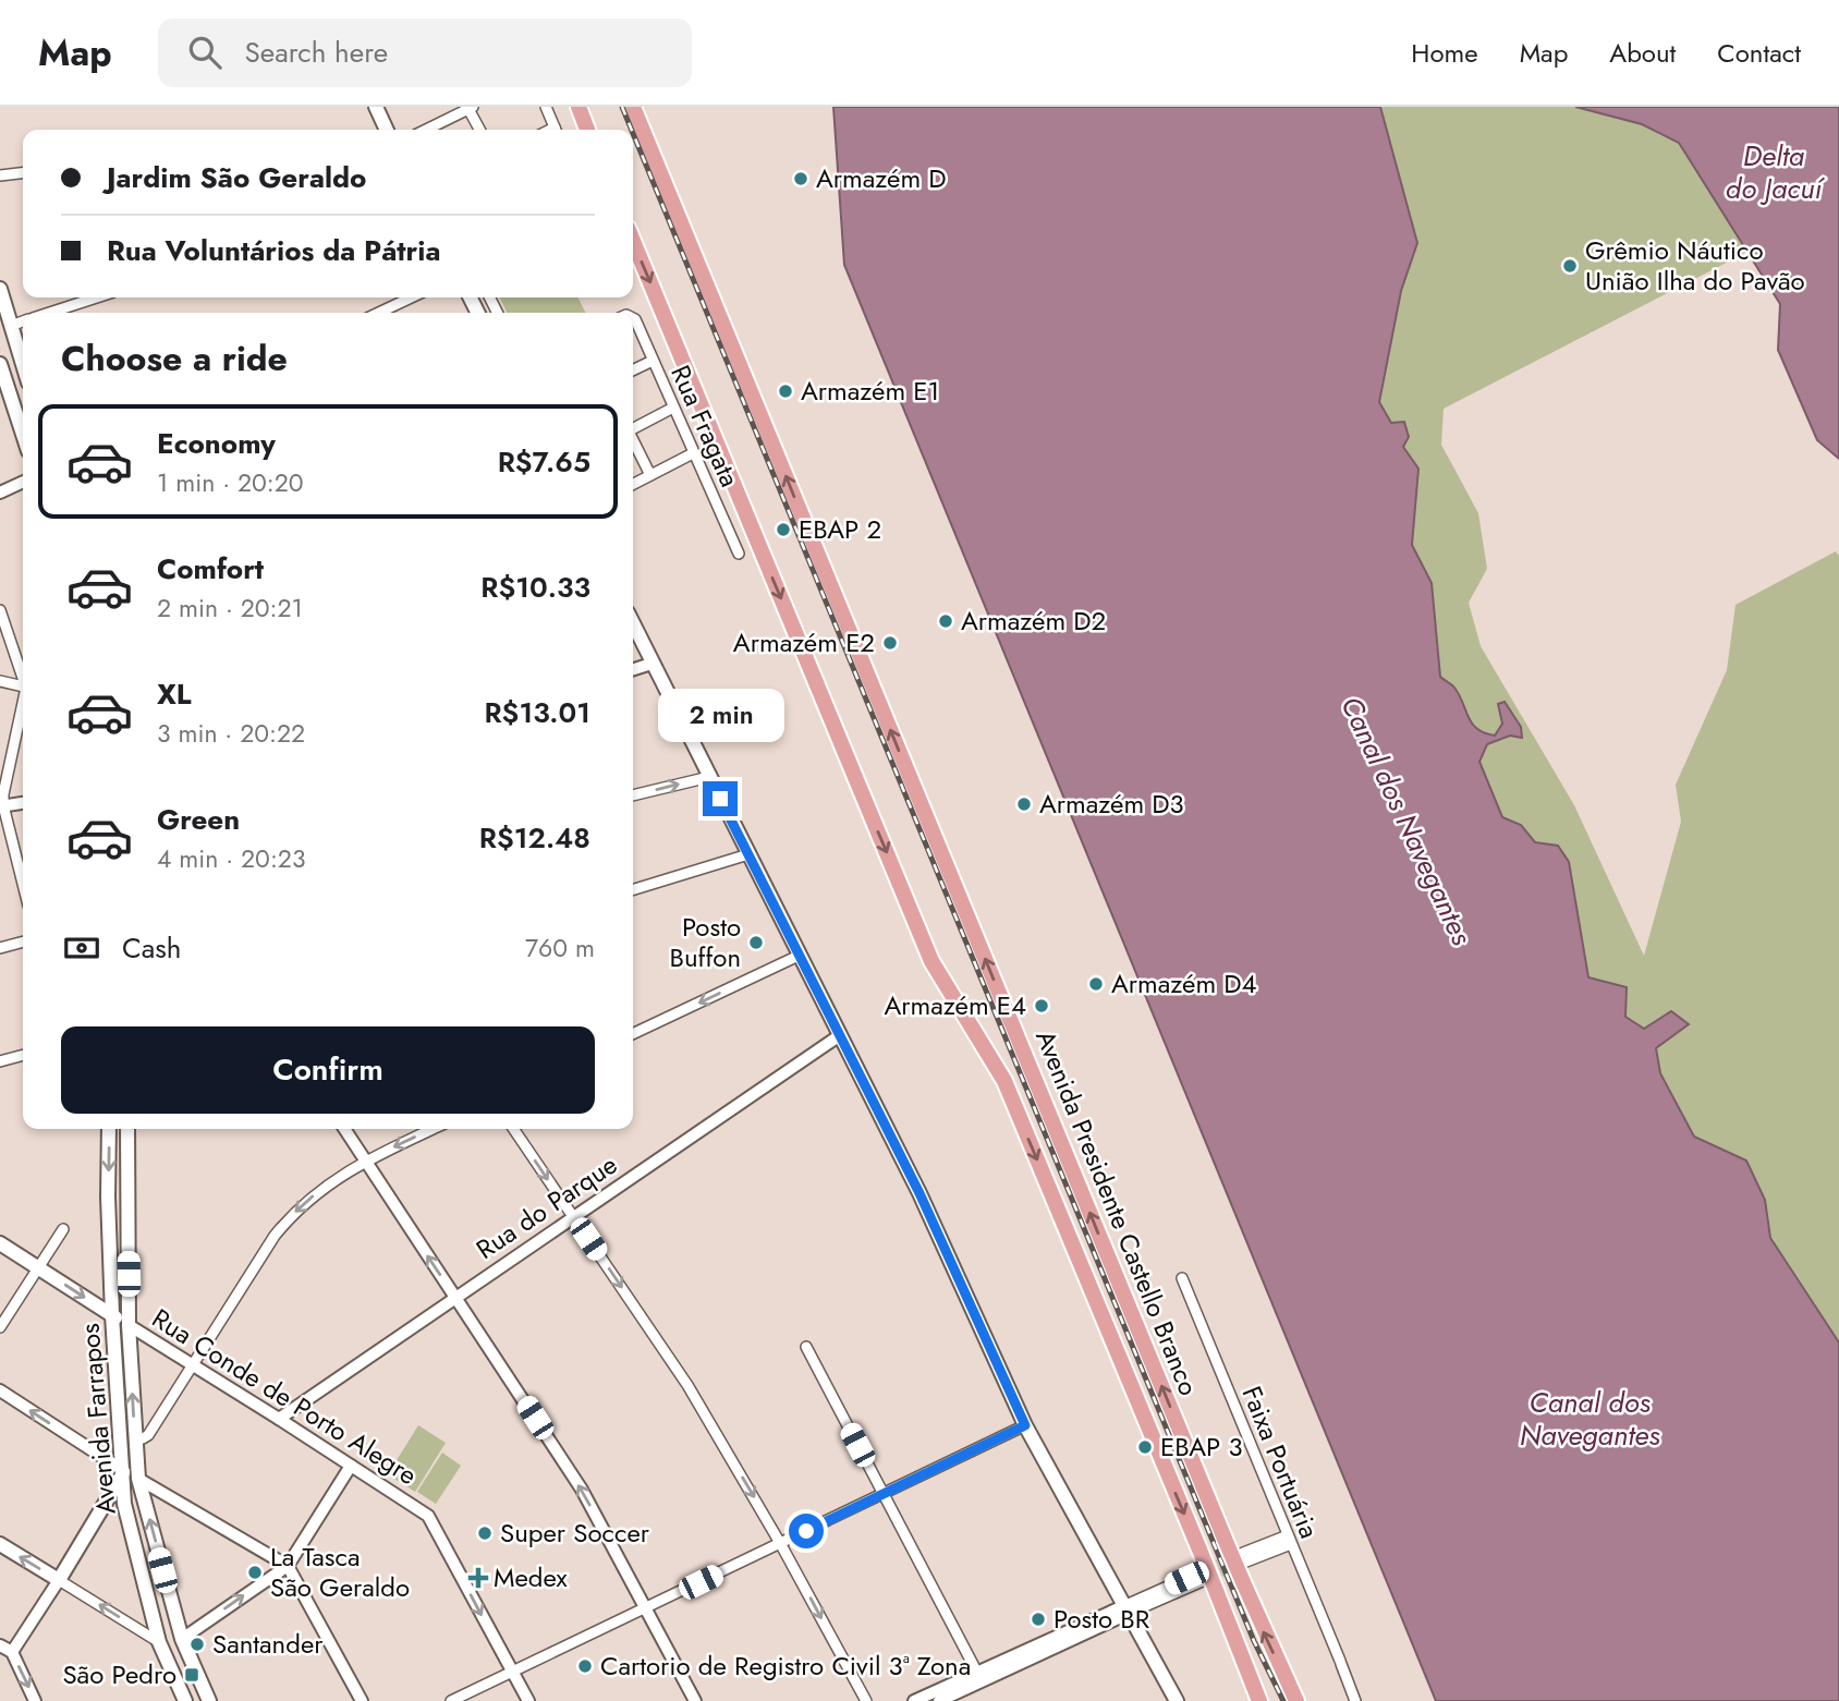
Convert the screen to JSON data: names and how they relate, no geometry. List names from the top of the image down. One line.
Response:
{"streets":{"main road":["Avenida Presidente Castello Branco","Rua Conde de Porto Alegre","Avenida Farrapos"],"street":["Rua Fragata","Rua do Parque","Faixa Portuária"]},"crossings":[["Rua do Parque","Rua Conde de Porto Alegre"],["Rua Conde de Porto Alegre","Avenida Farrapos"]],"one_way":["Rua Conde de Porto Alegre"],"water":["Delta do Jacuí","Canal dos Navegantes"],"places":{"other":["Armazém D","Grêmio Náutico União Ilha do Pavão","Armazém E1","EBAP 2","Armazém D2","Armazém E2","Armazém D3","Posto Buffon","Armazém D4","Armazém E4","EBAP 3","Super Soccer","La Tasca São Geraldo","Posto BR","Santander","Cartorio de Registro Civil 3ª Zona"],"health":["Medex"],"transit":["São Pedro"]},"page":{"header":"Map","search":"Search here","nav":["Home","Map","About","Contact"],"banner":["Jardim São Geraldo","Rua Voluntários da Pátria"],"heading":"Choose a ride","list":[{"name":"Economy","note":"1 min · 20:20","value":"R$7.65"},{"name":"Comfort","note":"2 min · 20:21","value":"R$10.33"},{"name":"XL","note":"3 min · 20:22","value":"R$13.01"},{"name":"Green","note":"4 min · 20:23","value":"R$12.48"}],"bubble":"2 min","pay":["Cash","760 m"],"buttons":"Confirm"}}
